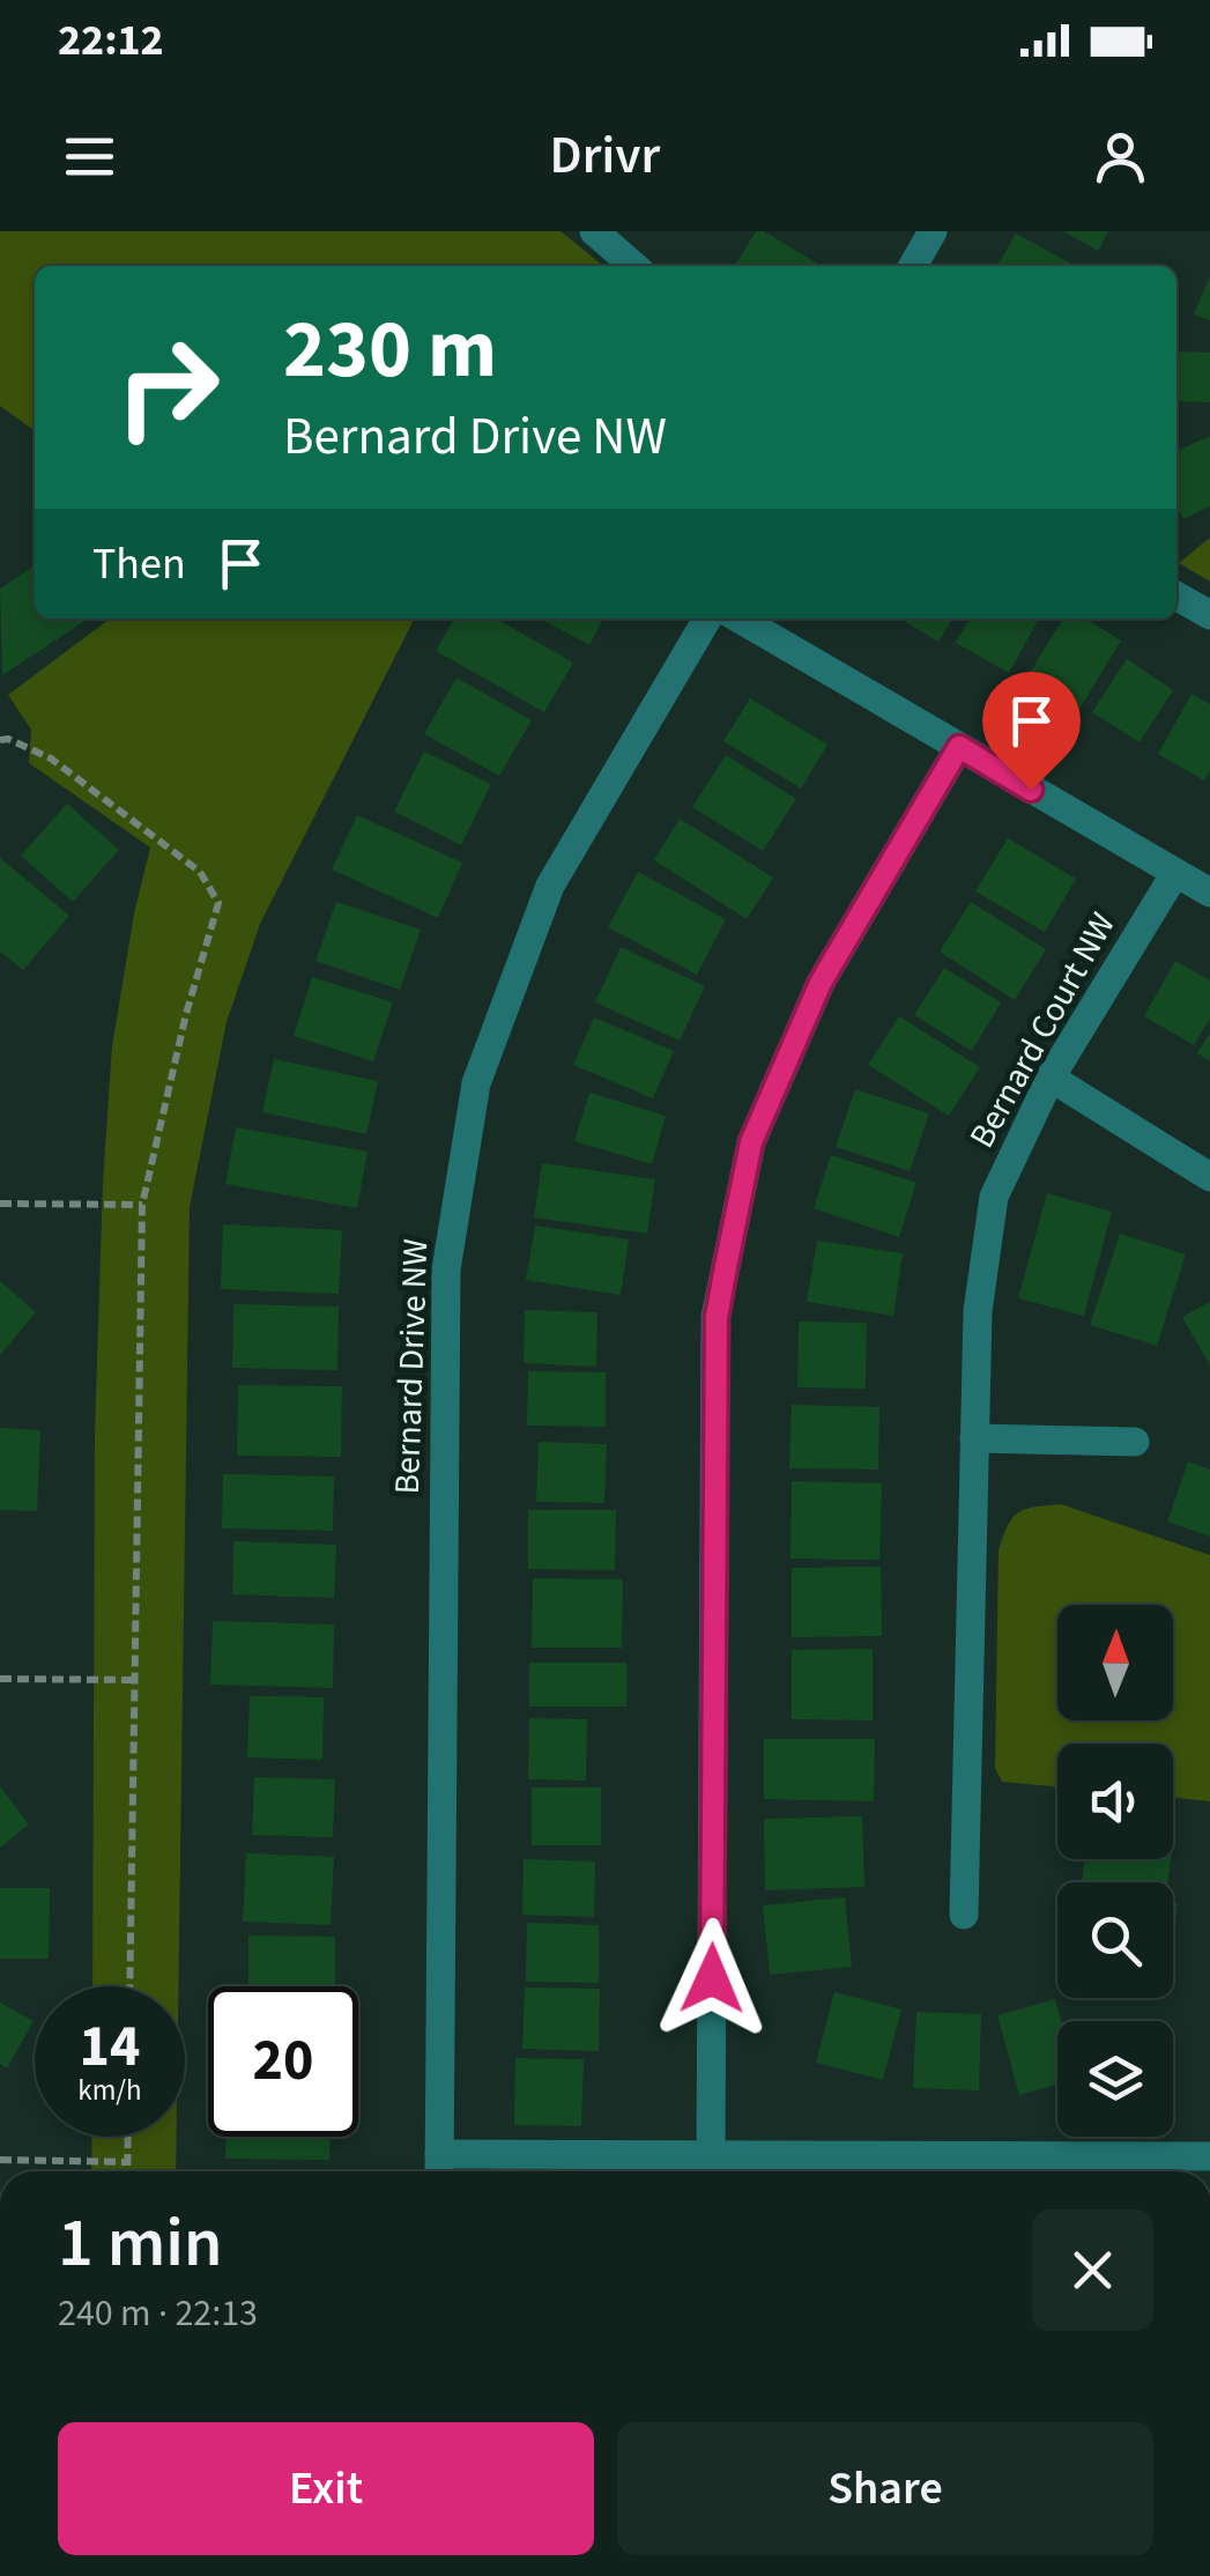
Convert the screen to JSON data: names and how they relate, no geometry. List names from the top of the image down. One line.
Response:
{"streets":{"street":["Bernard Court NW","Bernard Drive NW"]},"north":"top","page":{"status":"22:12","header":"Drivr","turn":["230 m","Bernard Drive NW"],"then":"Then","speed":"14 km/h","limit":"20","heading":["1 min","240 m · 22:13"],"buttons":["Exit","Share"]}}
